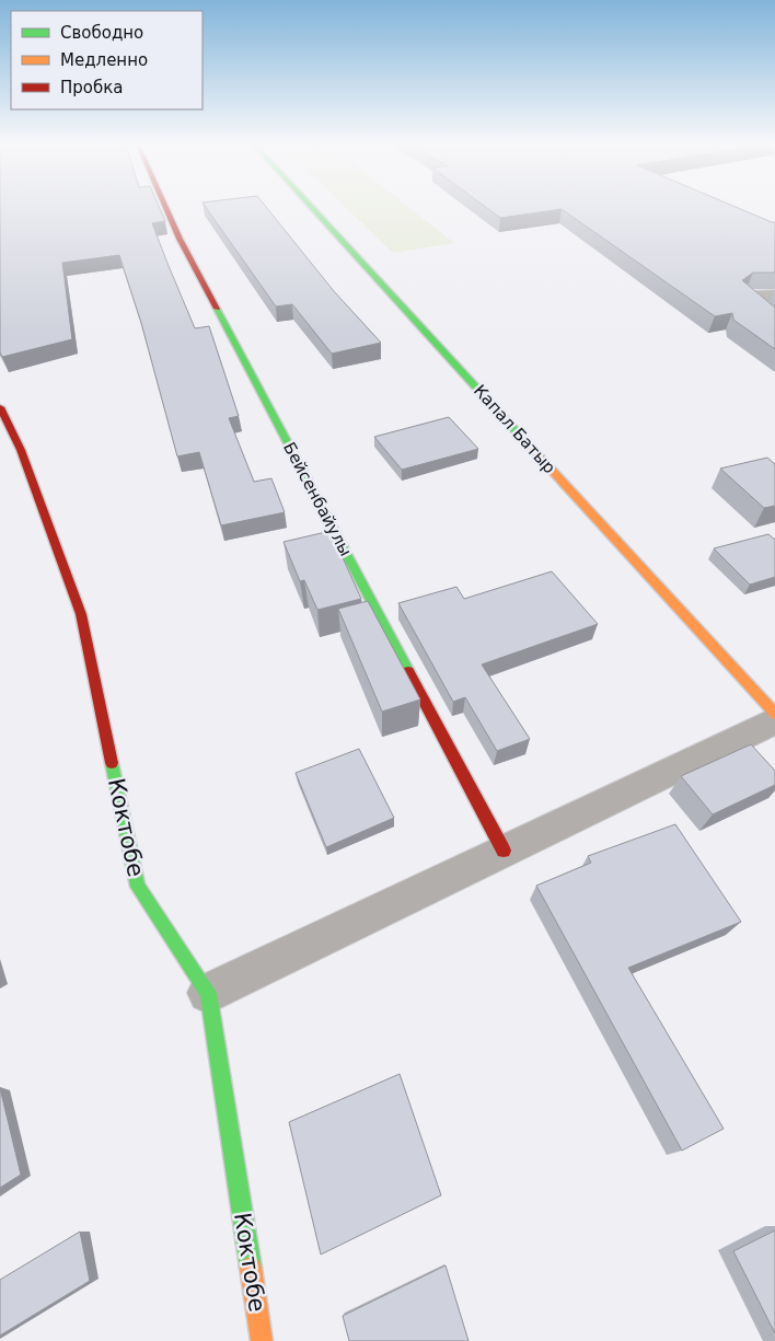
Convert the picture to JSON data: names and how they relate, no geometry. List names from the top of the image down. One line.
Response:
{"streets":{"street":["Капал Батыр","Бейсенбайулы","Коктобе"]},"legend":["Свободно","Медленно","Пробка"]}
